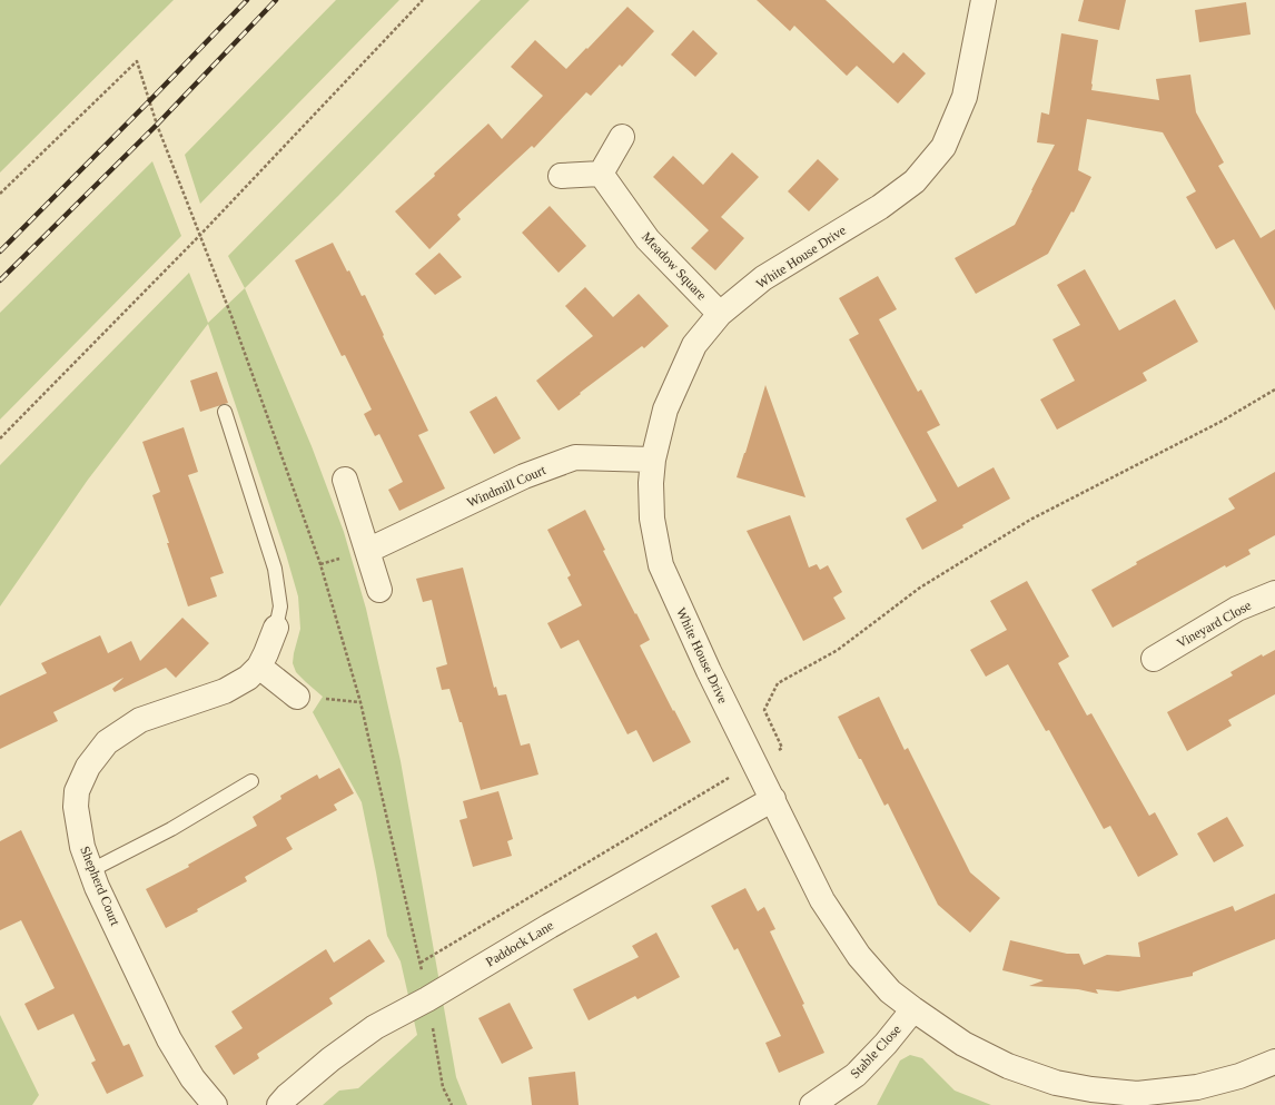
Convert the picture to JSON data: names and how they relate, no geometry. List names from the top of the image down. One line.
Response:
{"streets":{"street":["White House Drive","Meadow Square","Windmill Court","Vineyard Close","Shepherd Court","Paddock Lane","Stable Close"]},"crossings":[["White House Drive","Meadow Square"],["White House Drive","Windmill Court"],["White House Drive","Paddock Lane"],["White House Drive","Stable Close"]]}
